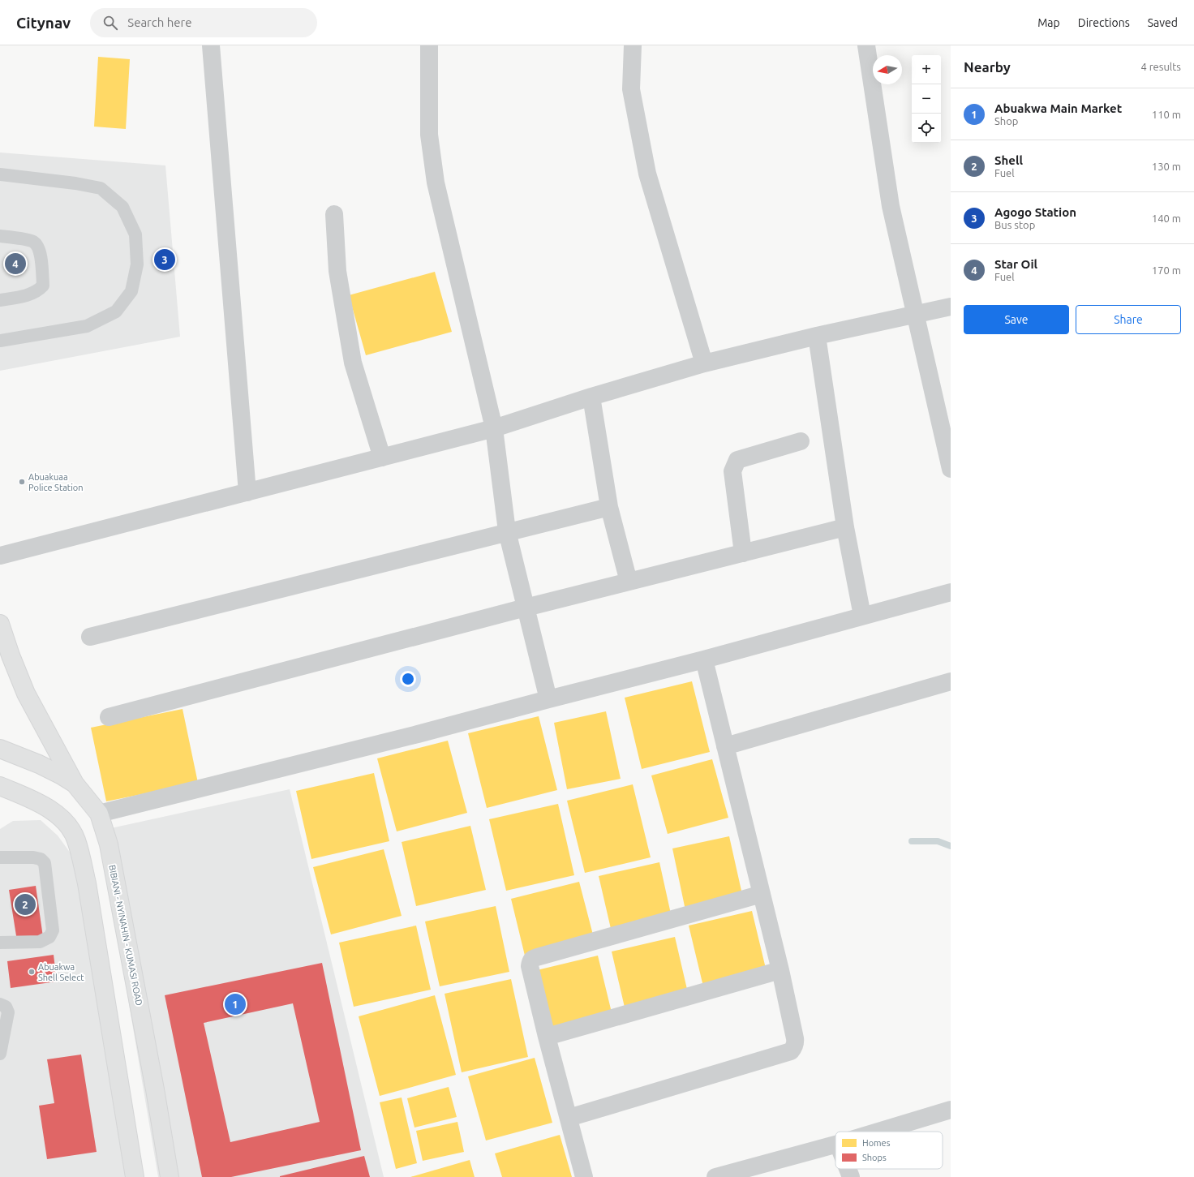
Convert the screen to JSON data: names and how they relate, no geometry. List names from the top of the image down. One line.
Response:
{"streets":{"main road":["BIBIANI - NYINAHIN - KUMASI ROAD"]},"places":["Abuakuaa Police Station","Abuakwa Shell Select"],"legend":["Homes","Shops"],"north":"left","page":{"header":"Citynav","search":"Search here","nav":["Map","Directions","Saved"],"heading":["Nearby","4 results"],"map_buttons":["+","−"],"list":[{"mark":"1","name":"Abuakwa Main Market","note":"Shop","value":"110 m"},{"mark":"2","name":"Shell","note":"Fuel","value":"130 m"},{"mark":"3","name":"Agogo Station","note":"Bus stop","value":"140 m"},{"mark":"4","name":"Star Oil","note":"Fuel","value":"170 m"}],"pins":["3","4","2","1"],"buttons":["Save","Share"]}}
